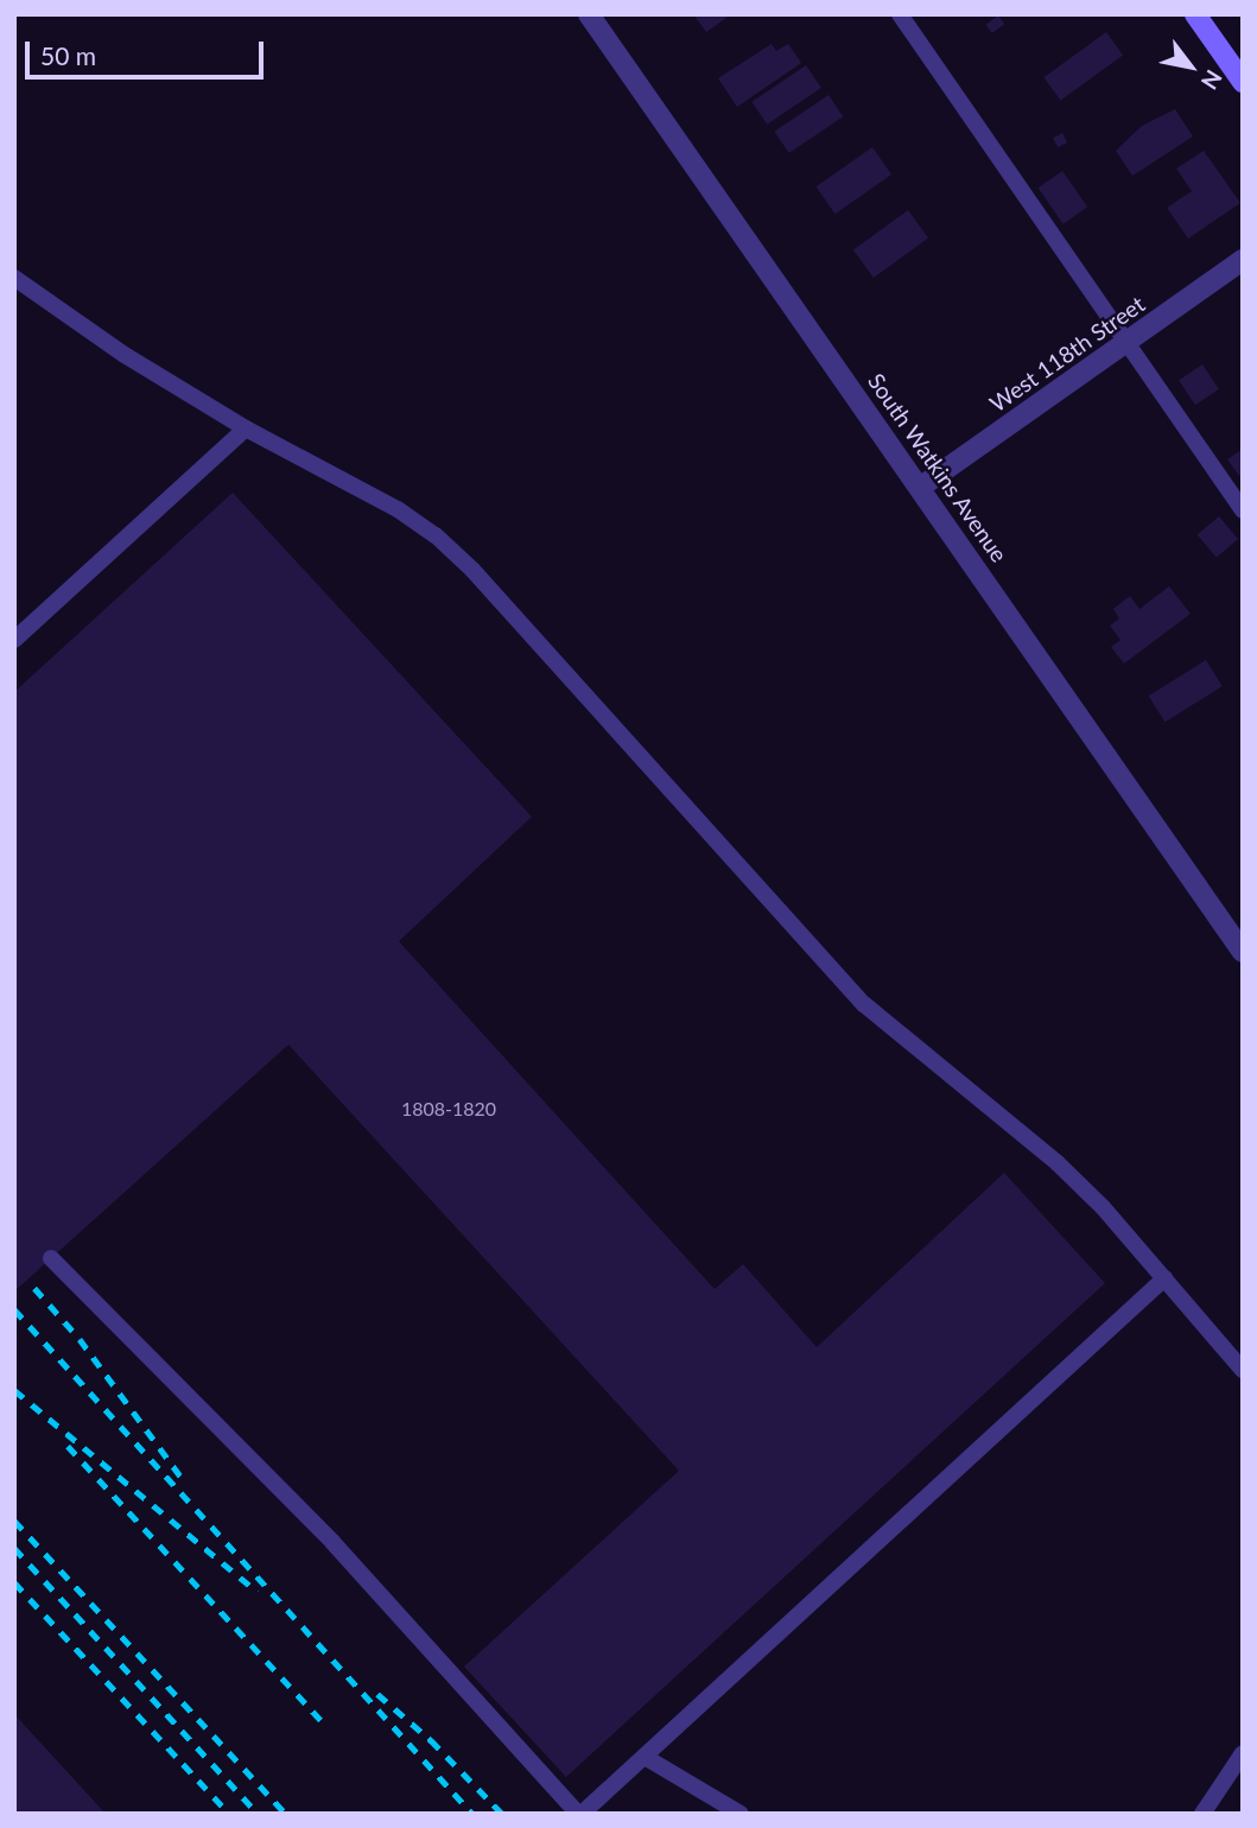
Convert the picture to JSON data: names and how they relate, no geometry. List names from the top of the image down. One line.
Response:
{"streets":{"street":["West 118th Street","South Watkins Avenue"]},"crossings":[["West 118th Street","South Watkins Avenue"]],"house_numbers":["1808-1820"],"scale_bar":"50 m","north":"bottom right"}
